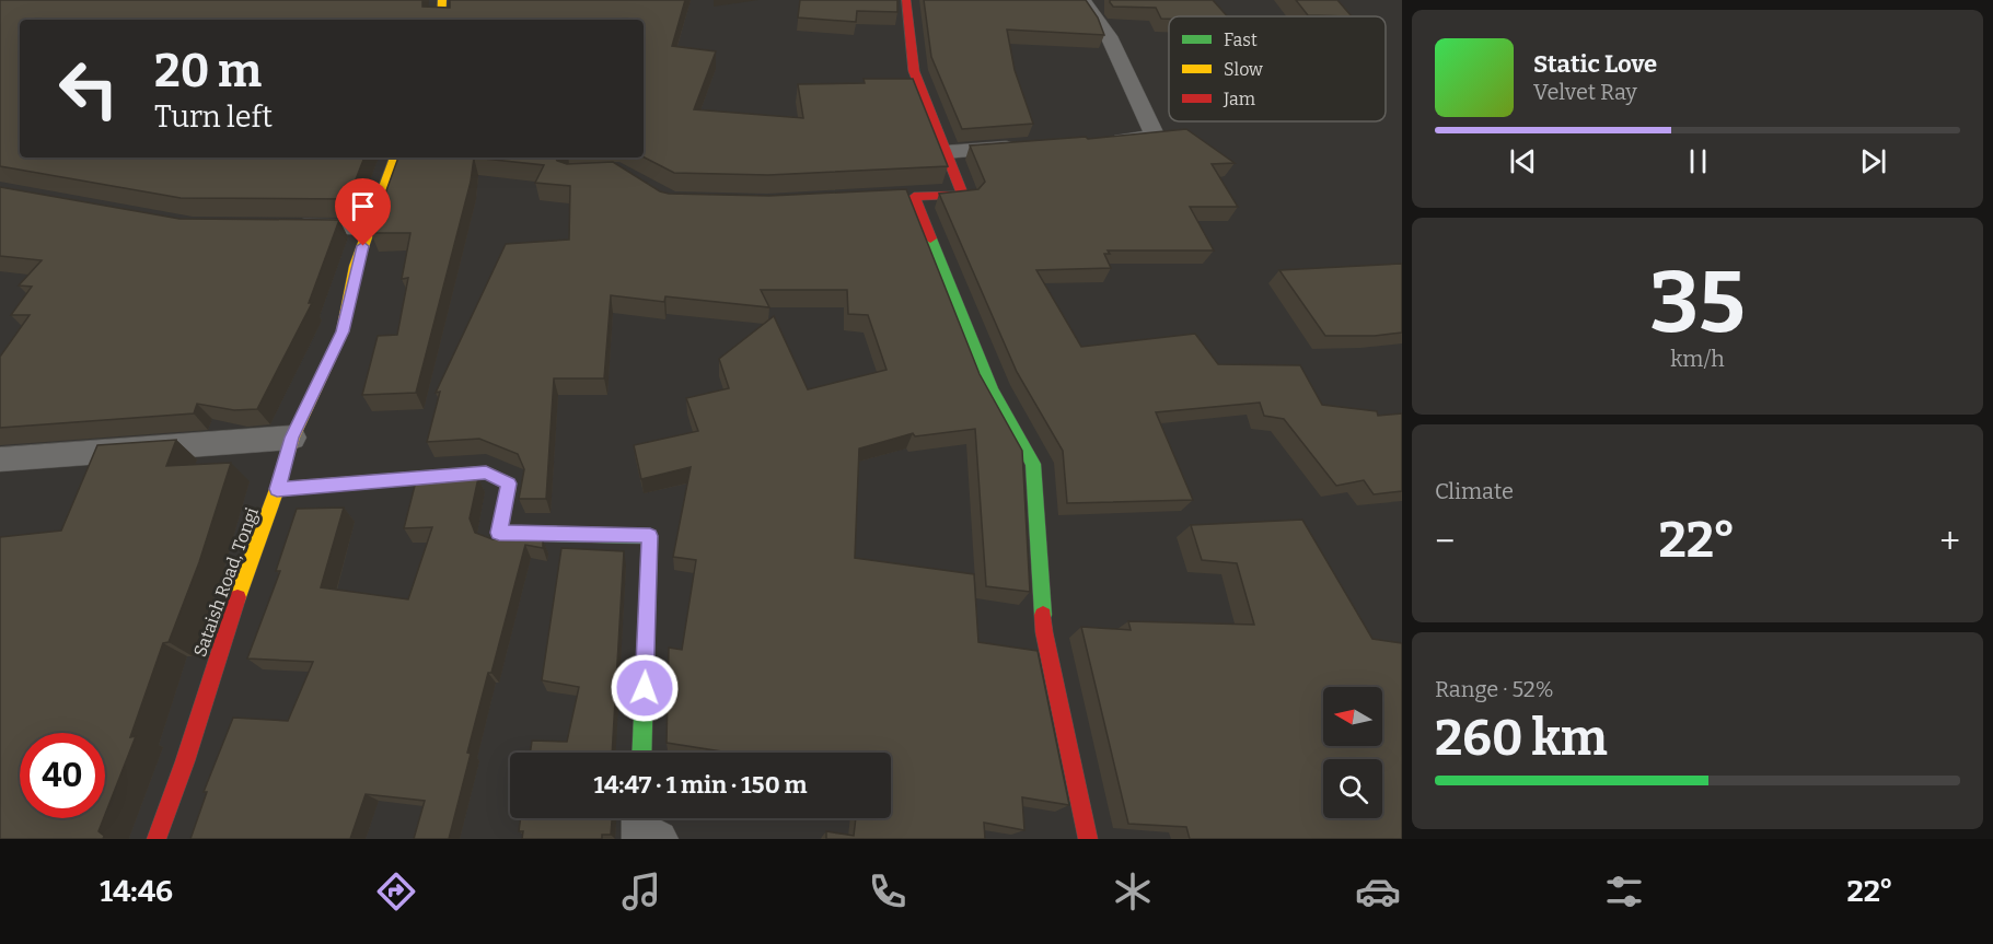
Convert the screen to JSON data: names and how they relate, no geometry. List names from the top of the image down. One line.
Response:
{"streets":{"street":["Sataish Road, Tongi"]},"legend":["Fast","Slow","Jam"],"north":"left","page":{"turn":["20 m","Turn left"],"song":["Static Love","Velvet Ray"],"tile":[["35","km/h"],"Climate",["Range · 52%","260 km"]],"heat":["−","22°","+"],"limit":"40","trip":"14:47 · 1 min · 150 m","tabs":["14:46","22°"]}}
